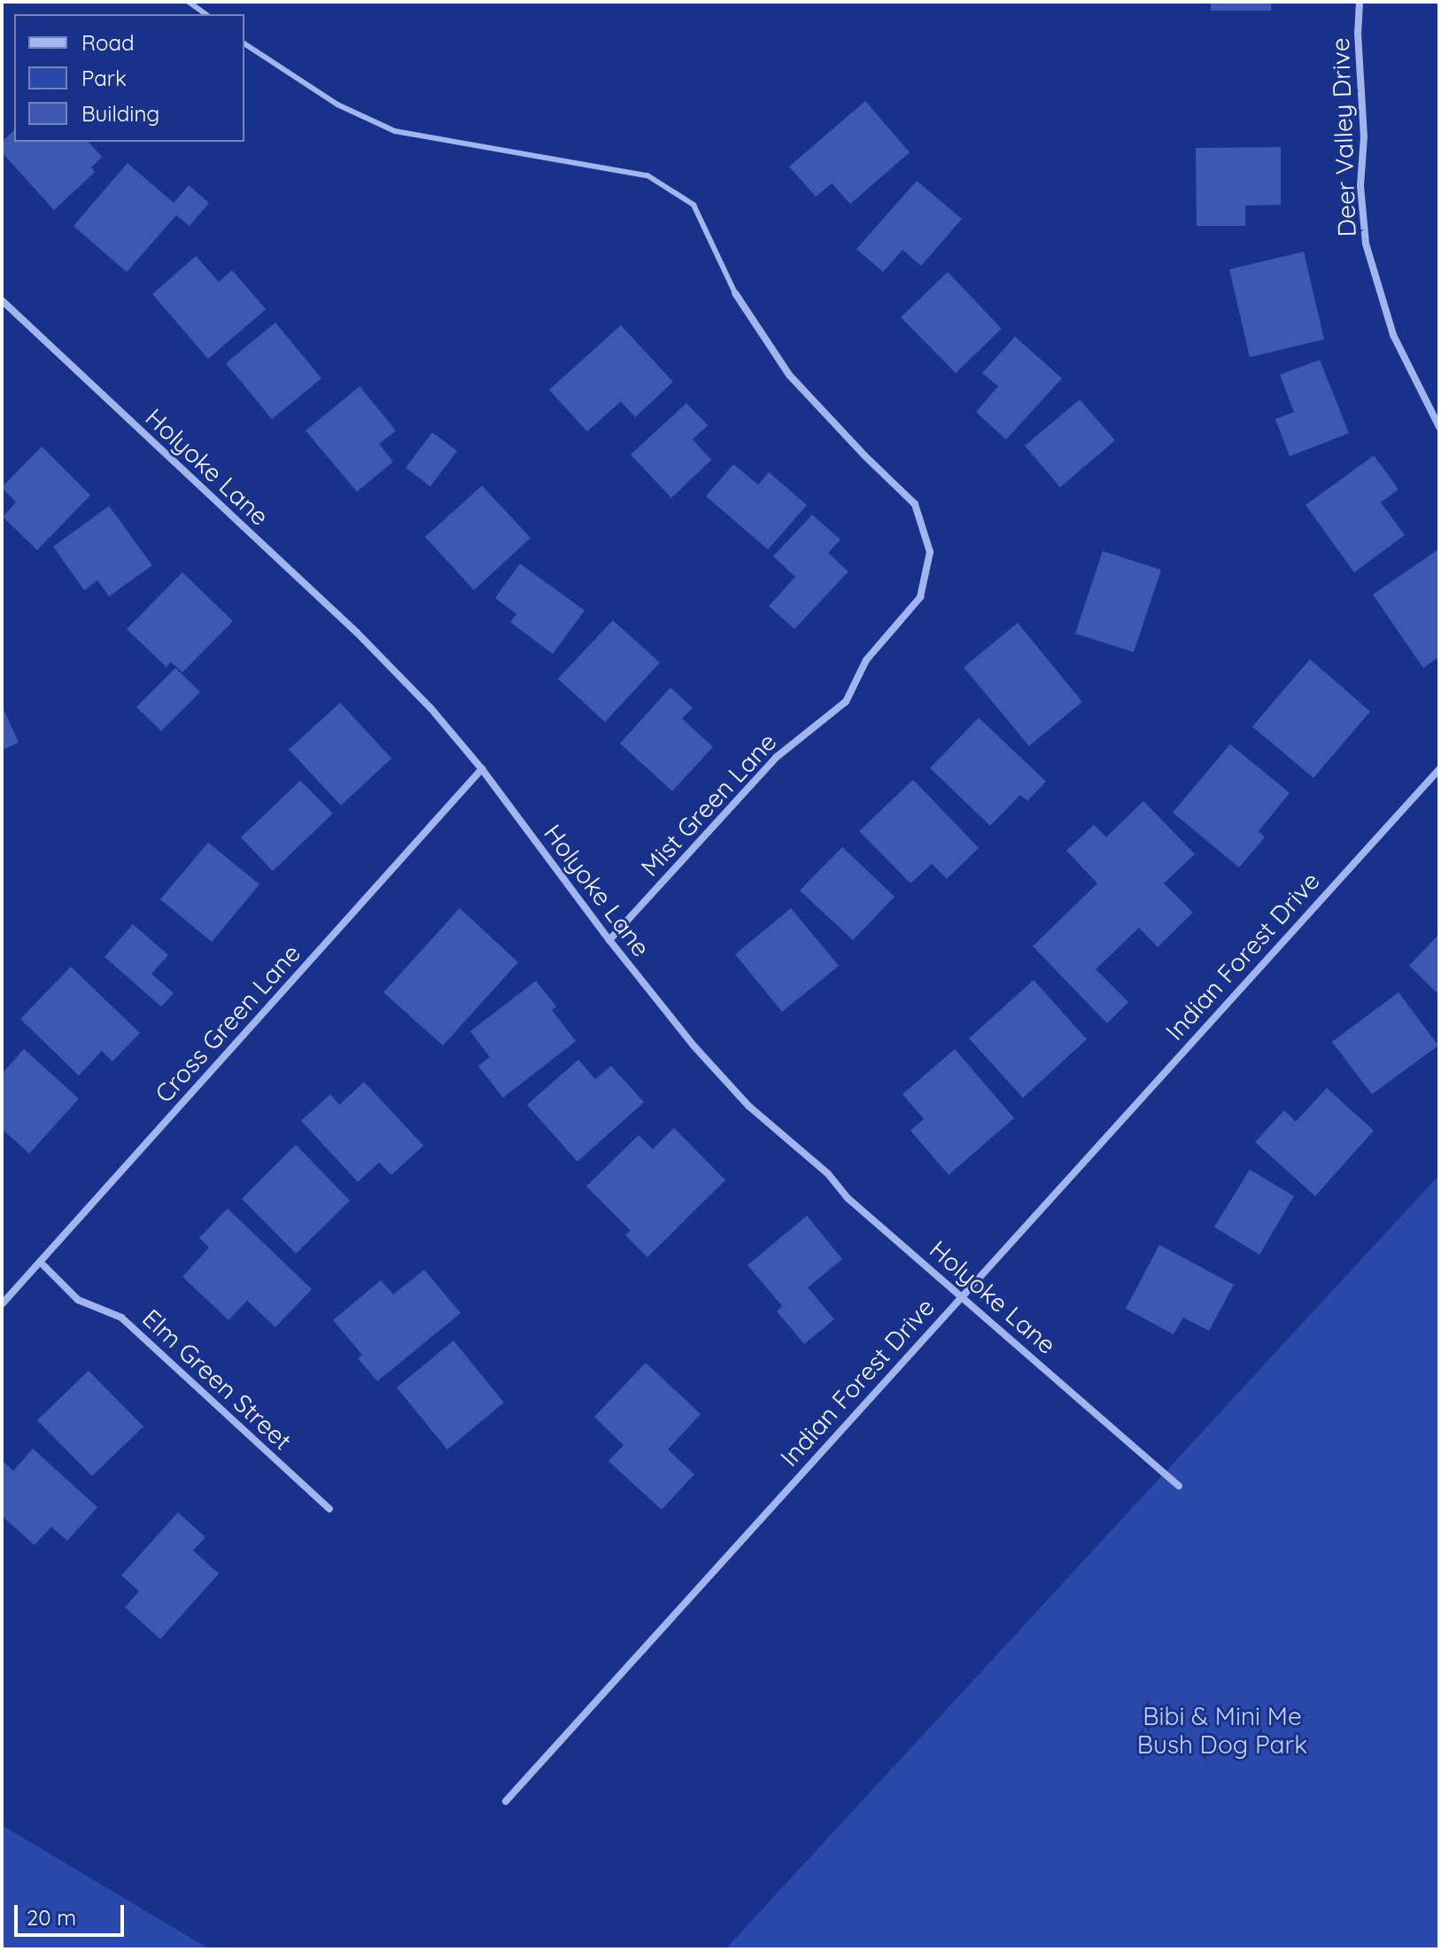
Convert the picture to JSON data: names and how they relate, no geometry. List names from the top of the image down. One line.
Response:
{"streets":{"street":["Deer Valley Drive","Holyoke Lane","Mist Green Lane","Indian Forest Drive","Cross Green Lane","Elm Green Street"]},"crossings":[["Holyoke Lane","Mist Green Lane"],["Holyoke Lane","Indian Forest Drive"],["Holyoke Lane","Cross Green Lane"],["Cross Green Lane","Elm Green Street"]],"parks":["Bibi & Mini Me Bush Dog Park"],"legend":["Road","Park","Building"],"scale_bar":"20 m"}
